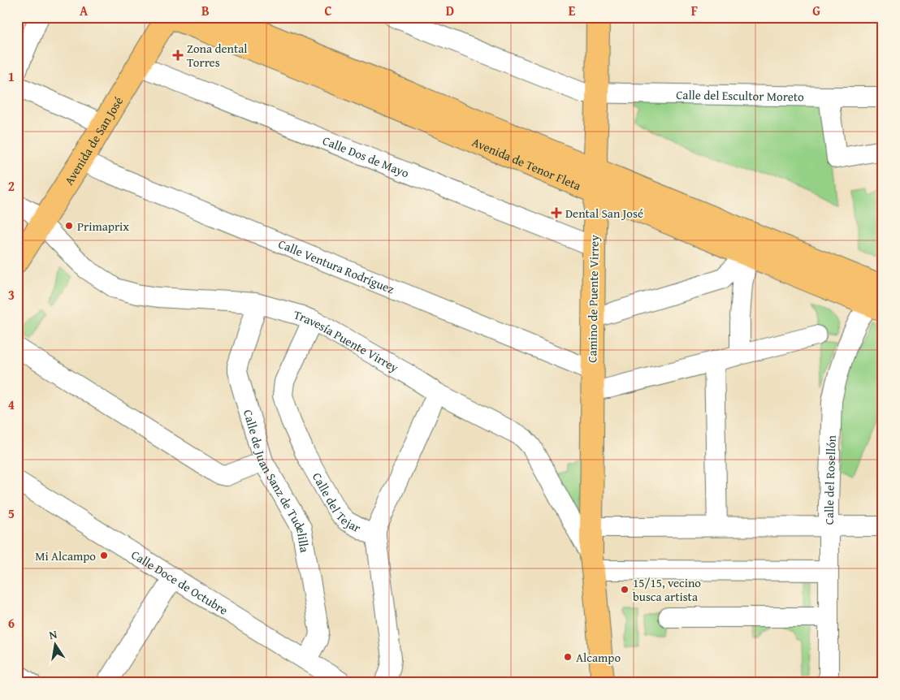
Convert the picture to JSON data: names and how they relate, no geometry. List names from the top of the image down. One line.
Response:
{"streets":{"main road":["Avenida de San José","Avenida de Tenor Fleta","Camino de Puente Virrey"],"street":["Calle del Escultor Moreto","Calle Dos de Mayo","Calle Ventura Rodríguez","Travesía Puente Virrey","Calle del Rosellón","Calle de Juan Sanz de Tudelilla","Calle del Tejar","Calle Doce de Octubre"]},"crossings":[["Calle del Escultor Moreto","Camino de Puente Virrey"],["Avenida de San José","Calle Dos de Mayo"],["Avenida de San José","Calle Ventura Rodríguez"],["Avenida de San José","Travesía Puente Virrey"],["Calle Dos de Mayo","Camino de Puente Virrey"],["Avenida de Tenor Fleta","Camino de Puente Virrey"],["Avenida de Tenor Fleta","Calle del Rosellón"],["Calle Ventura Rodríguez","Camino de Puente Virrey"],["Camino de Puente Virrey","Travesía Puente Virrey"],["Travesía Puente Virrey","Calle de Juan Sanz de Tudelilla"],["Travesía Puente Virrey","Calle del Tejar"],["Calle de Juan Sanz de Tudelilla","Calle Doce de Octubre"]],"places":{"health":["Zona dental Torres","Dental San José"],"other":["Primaprix","Mi Alcampo","15/15, vecino busca artista","Alcampo"]},"north":"top","grid":{"columns":["A","B","C","D","E","F","G"],"rows":["1","2","3","4","5","6"]}}
